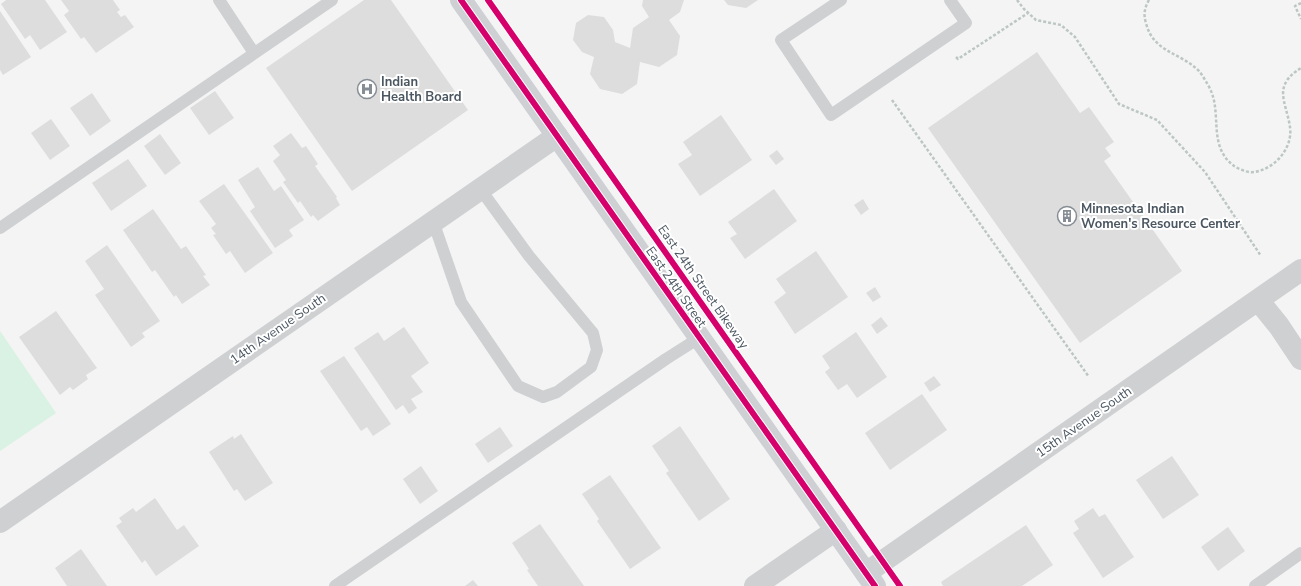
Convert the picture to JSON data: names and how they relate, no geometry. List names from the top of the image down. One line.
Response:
{"streets":{"street":["East 24th Street","14th Avenue South","15th Avenue South"],"cycle path":["East 24th Street Bikeway"]},"crossings":[["East 24th Street","14th Avenue South"],["East 24th Street","15th Avenue South"]],"places":{"hospital":["Indian Health Board"],"building":["Minnesota Indian Women's Resource Center"]}}
